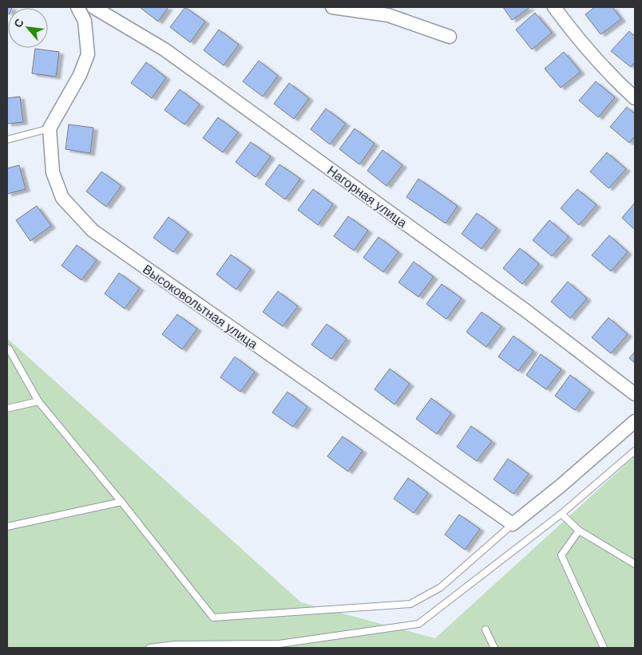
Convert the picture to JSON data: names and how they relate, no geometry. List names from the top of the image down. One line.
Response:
{"streets":{"street":["Нагорная улица","Высоковольтная улица"]},"north":"top left"}
